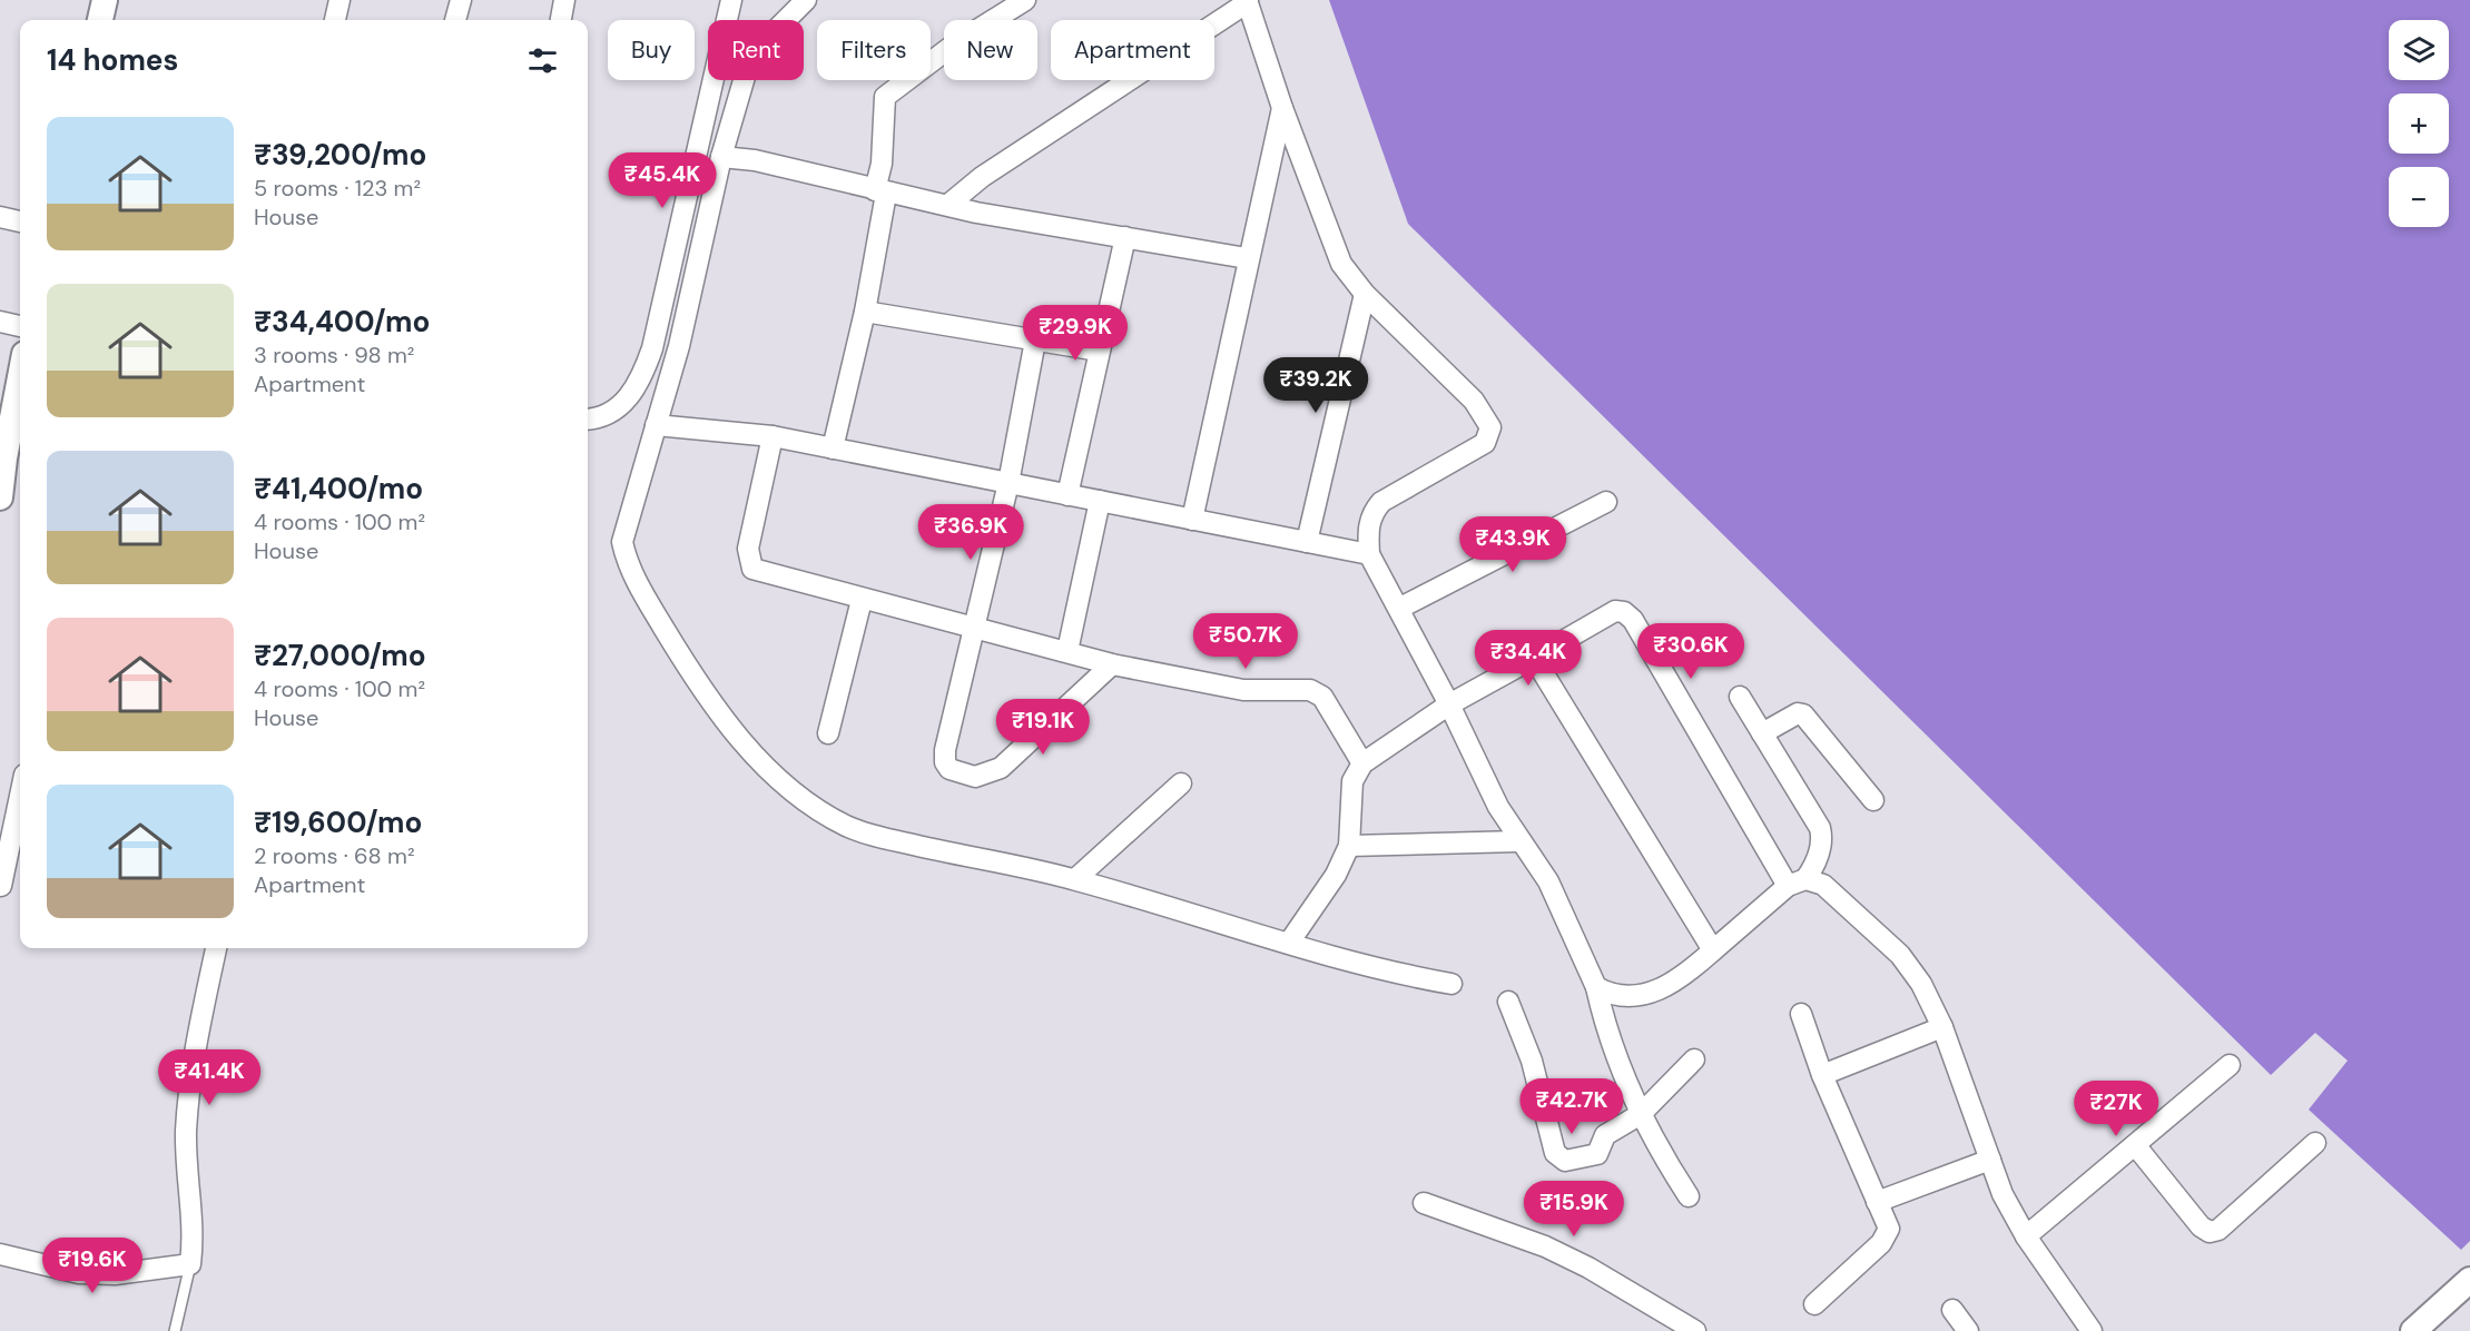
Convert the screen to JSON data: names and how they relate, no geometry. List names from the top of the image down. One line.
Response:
{"page":{"map_buttons":["+","−"],"chip":["Buy","Rent","Filters","New","Apartment"],"heading":"14 homes","list":[{"name":"₹39,200/mo","note":"5 rooms · 123 m² · House"},{"name":"₹34,400/mo","note":"3 rooms · 98 m² · Apartment"},{"name":"₹41,400/mo","note":"4 rooms · 100 m² · House"},{"name":"₹27,000/mo","note":"4 rooms · 100 m² · House"},{"name":"₹19,600/mo","note":"2 rooms · 68 m² · Apartment"}],"price":["₹45.4K","₹29.9K","₹39.2K","₹36.9K","₹43.9K","₹50.7K","₹30.6K","₹34.4K","₹19.1K","₹41.4K","₹42.7K","₹27K","₹15.9K","₹19.6K"]}}
